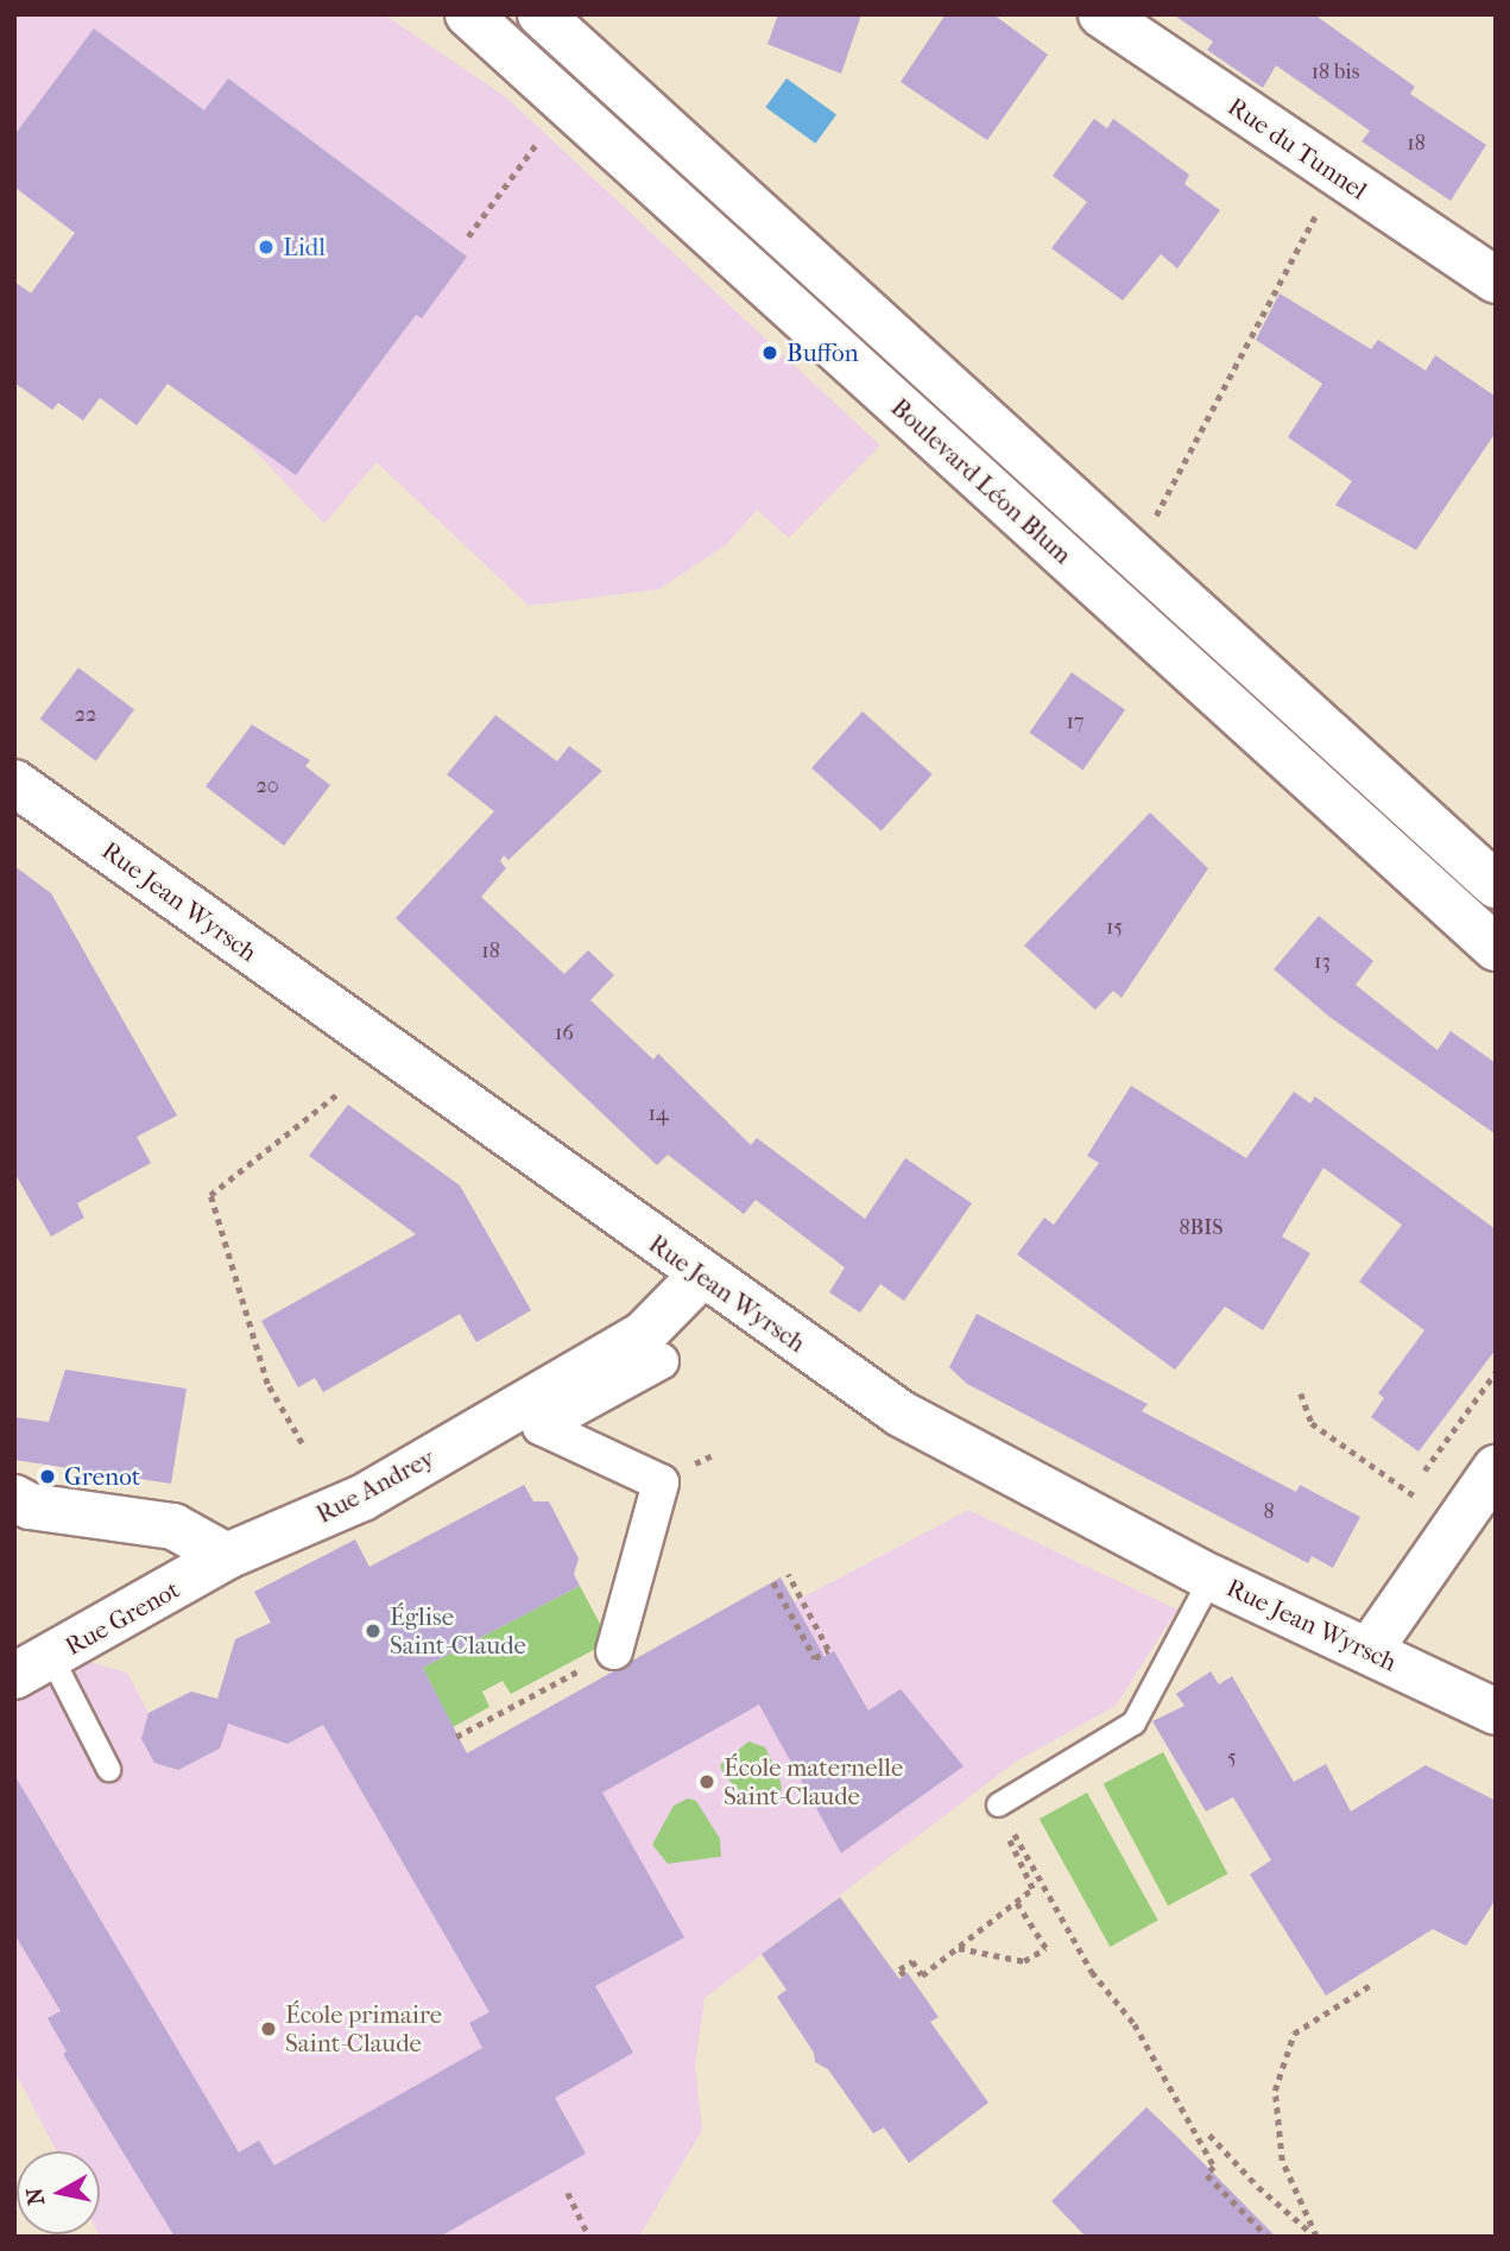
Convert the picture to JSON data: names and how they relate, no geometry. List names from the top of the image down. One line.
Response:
{"streets":{"street":["Rue du Tunnel","Boulevard Léon Blum","Rue Jean Wyrsch","Rue Andrey","Rue Grenot"]},"crossings":[["Rue Jean Wyrsch","Rue Andrey"],["Rue Andrey","Rue Grenot"]],"places":["Lidl","Buffon","Grenot","Église Saint-Claude","École maternelle Saint-Claude","École primaire Saint-Claude"],"house_numbers":["18 bis","18","22","17","20","15","18","13","16","14","8BIS","8","5"],"north":"left"}
